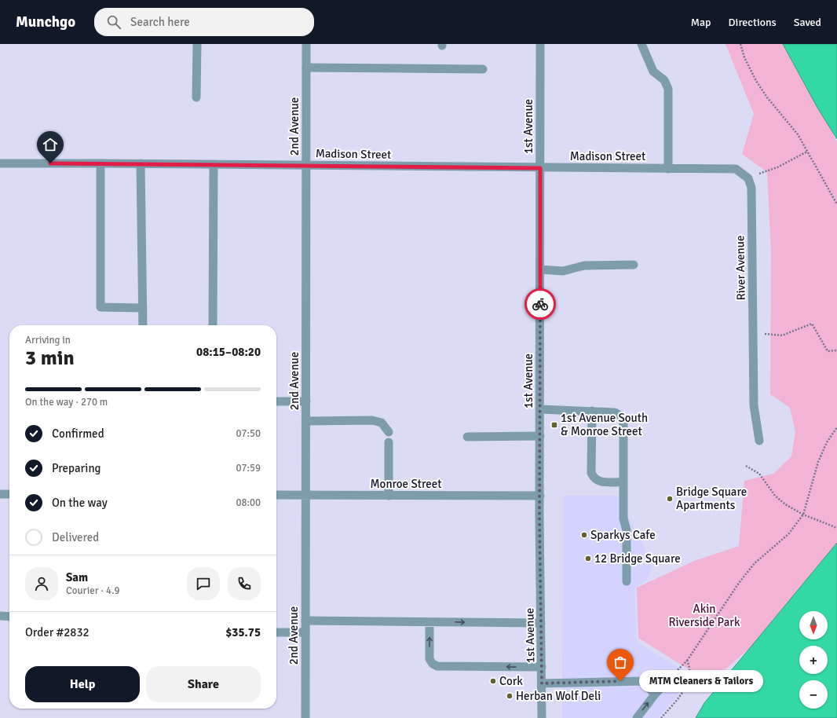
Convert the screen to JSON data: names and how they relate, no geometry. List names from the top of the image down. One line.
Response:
{"streets":{"street":["2nd Avenue","1st Avenue","Madison Street","River Avenue","Monroe Street"]},"crossings":[["2nd Avenue","Madison Street"],["2nd Avenue","Monroe Street"],["1st Avenue","Madison Street"],["1st Avenue","Monroe Street"]],"parks":["Akin Riverside Park"],"places":{"transit":["1st Avenue South & Monroe Street"],"other":["Bridge Square Apartments","Sparkys Cafe","12 Bridge Square","Cork","MTM Cleaners & Tailors","Herban Wolf Deli"]},"north":"bottom","page":{"header":"Munchgo","search":"Search here","nav":["Map","Directions","Saved"],"heading":["3 min","Arriving in","08:15–08:20"],"panel":["Sam","Courier · 4.9","Order #2832","$35.75"],"bar":"On the way · 270 m","list":[["Confirmed","07:50"],["Preparing","07:59"],["On the way","08:00"],"Delivered"],"map_buttons":["+","−"],"buttons":["Help","Share"],"bubble":"MTM Cleaners & Tailors"}}
